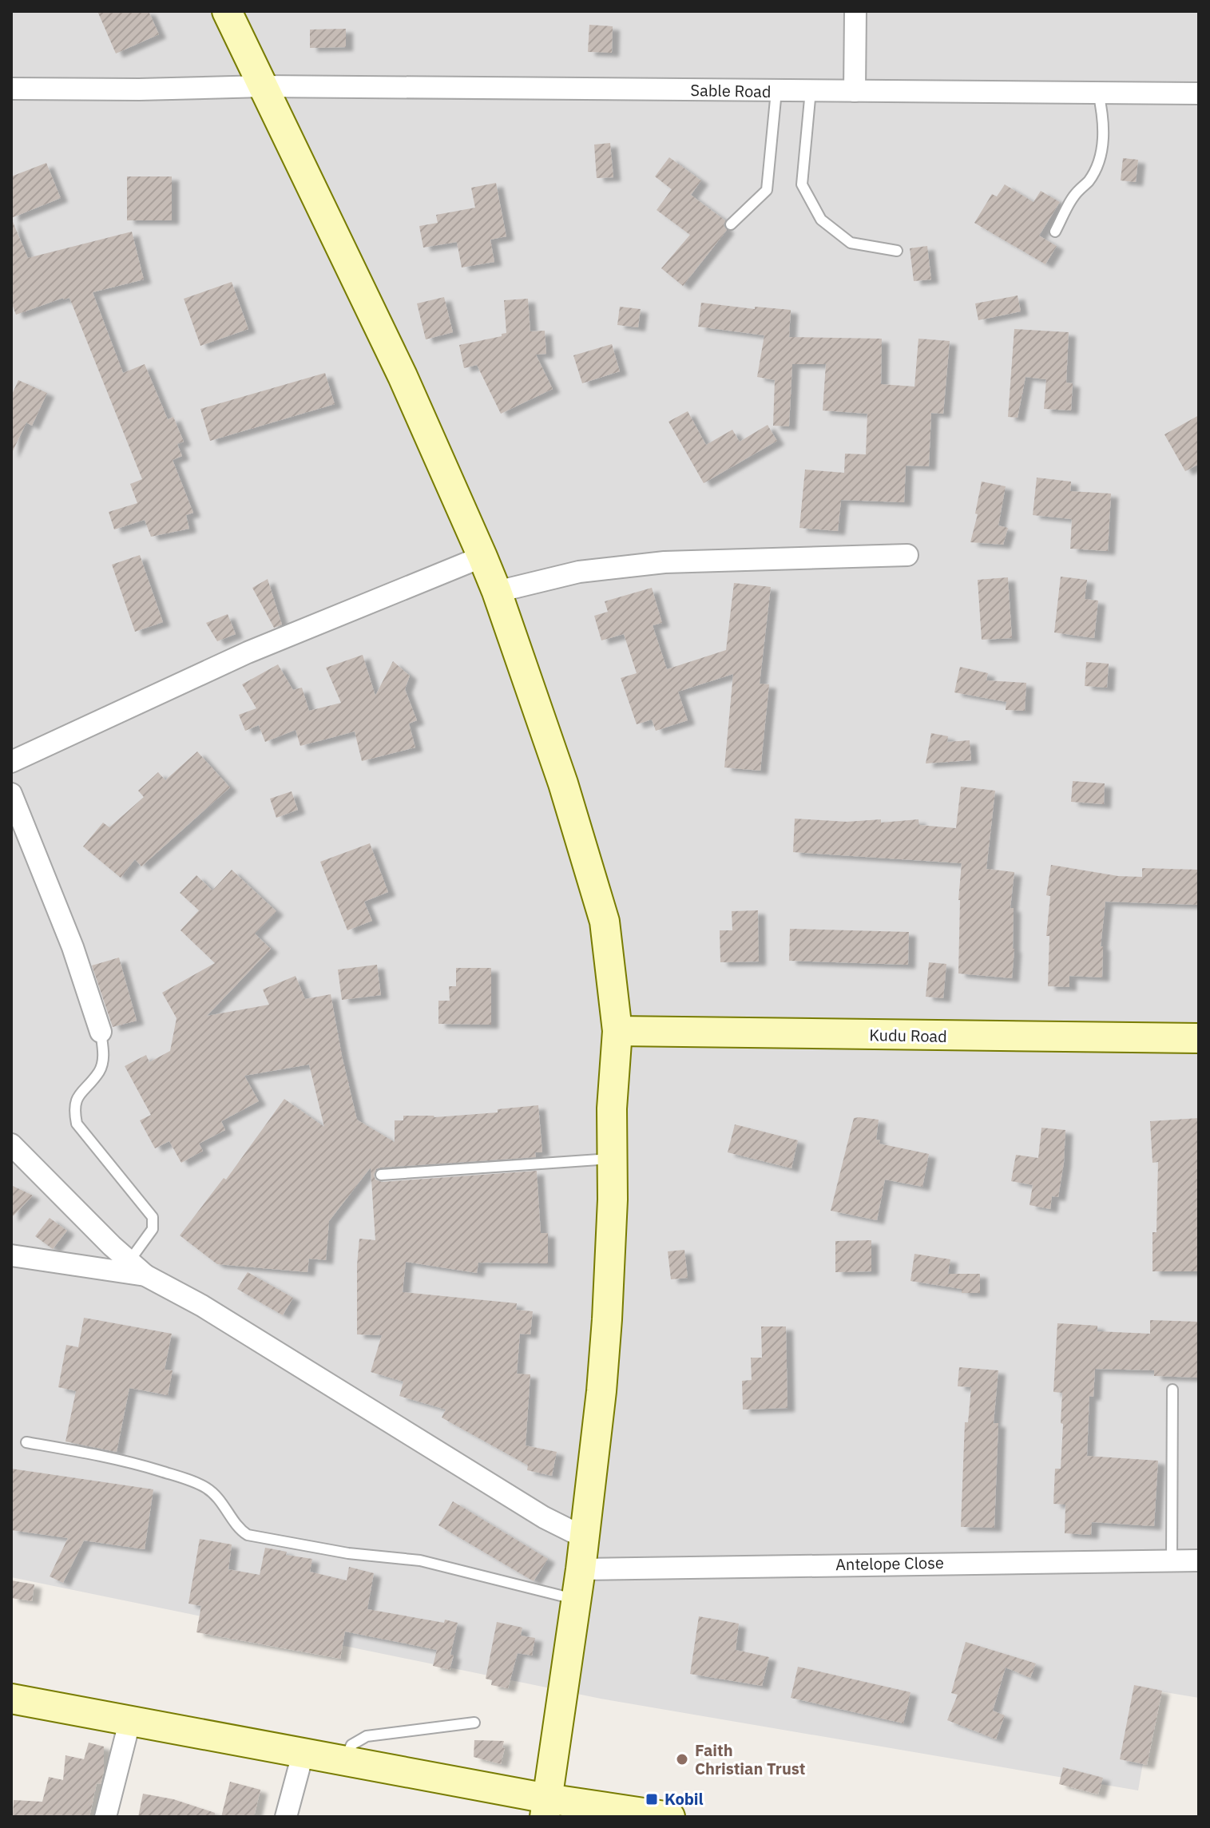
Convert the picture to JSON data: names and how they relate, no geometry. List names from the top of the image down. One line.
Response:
{"streets":{"street":["Sable Road","Kudu Road","Antelope Close"]},"places":{"other":["Faith Christian Trust"],"transit":["Kobil"]}}
